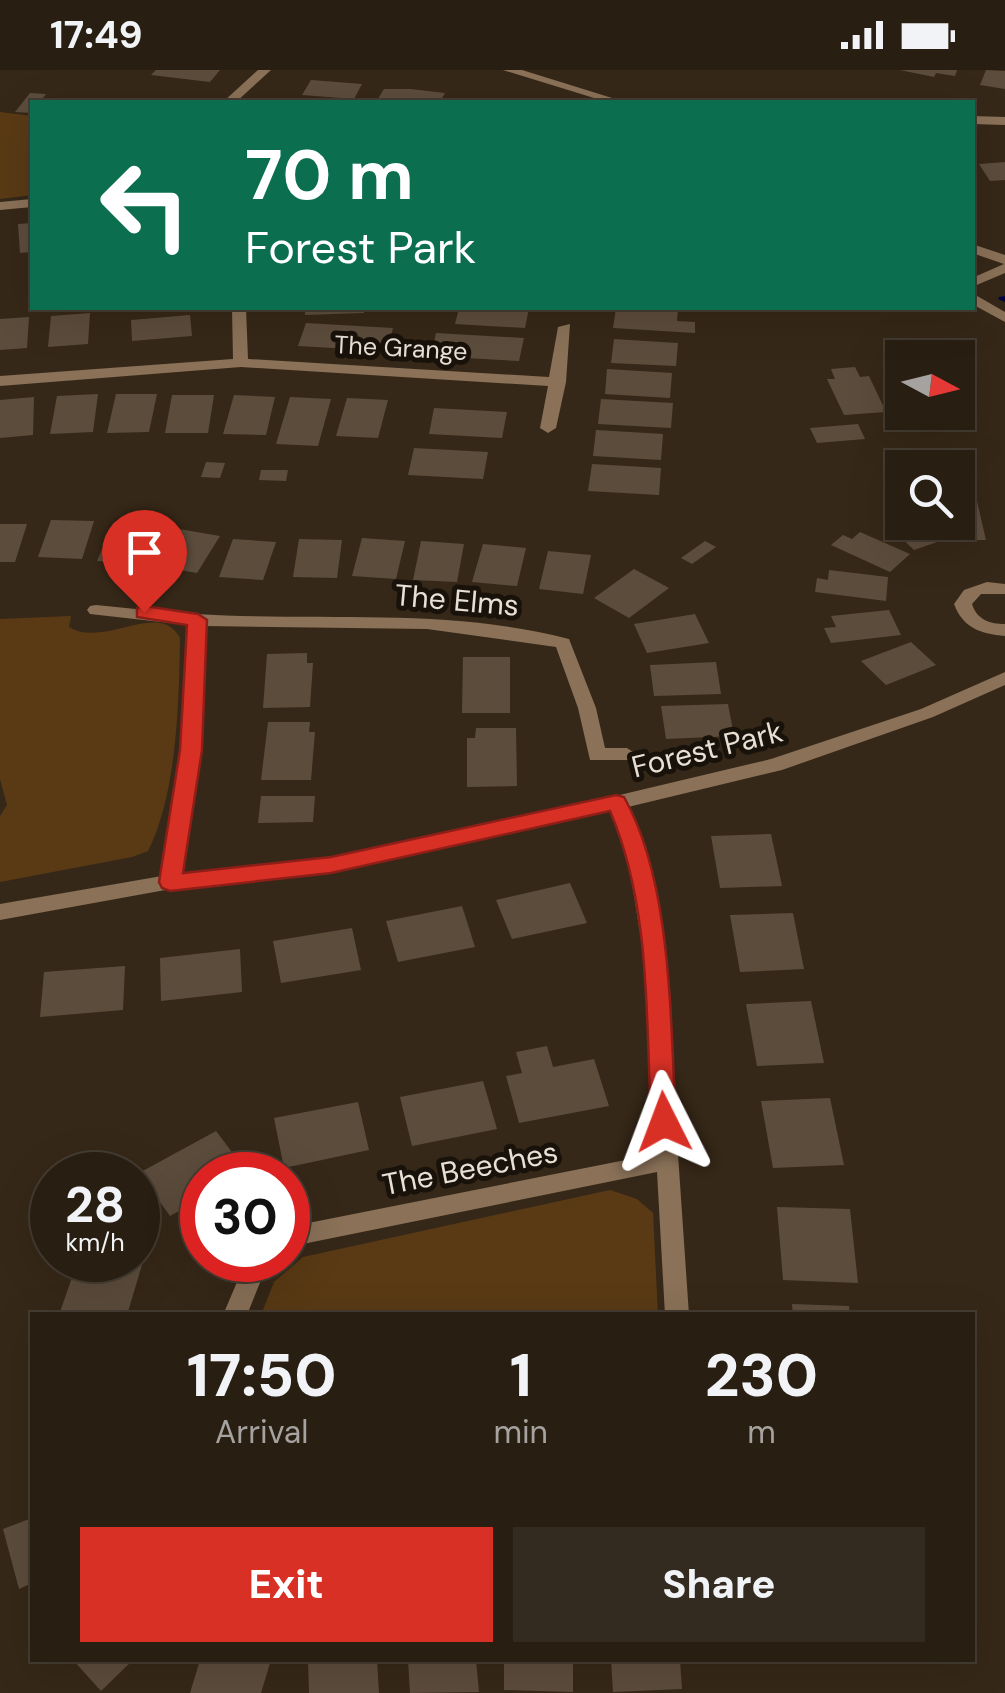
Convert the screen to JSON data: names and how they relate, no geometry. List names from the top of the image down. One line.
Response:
{"streets":{"street":["The Grange","The Elms","Forest Park","The Beeches"]},"north":"right","page":{"status":"17:49","turn":["70 m","Forest Park"],"speed":"28 km/h","limit":"30","eta":["17:50","Arrival","1","min","230","m"],"buttons":["Exit","Share"]}}
